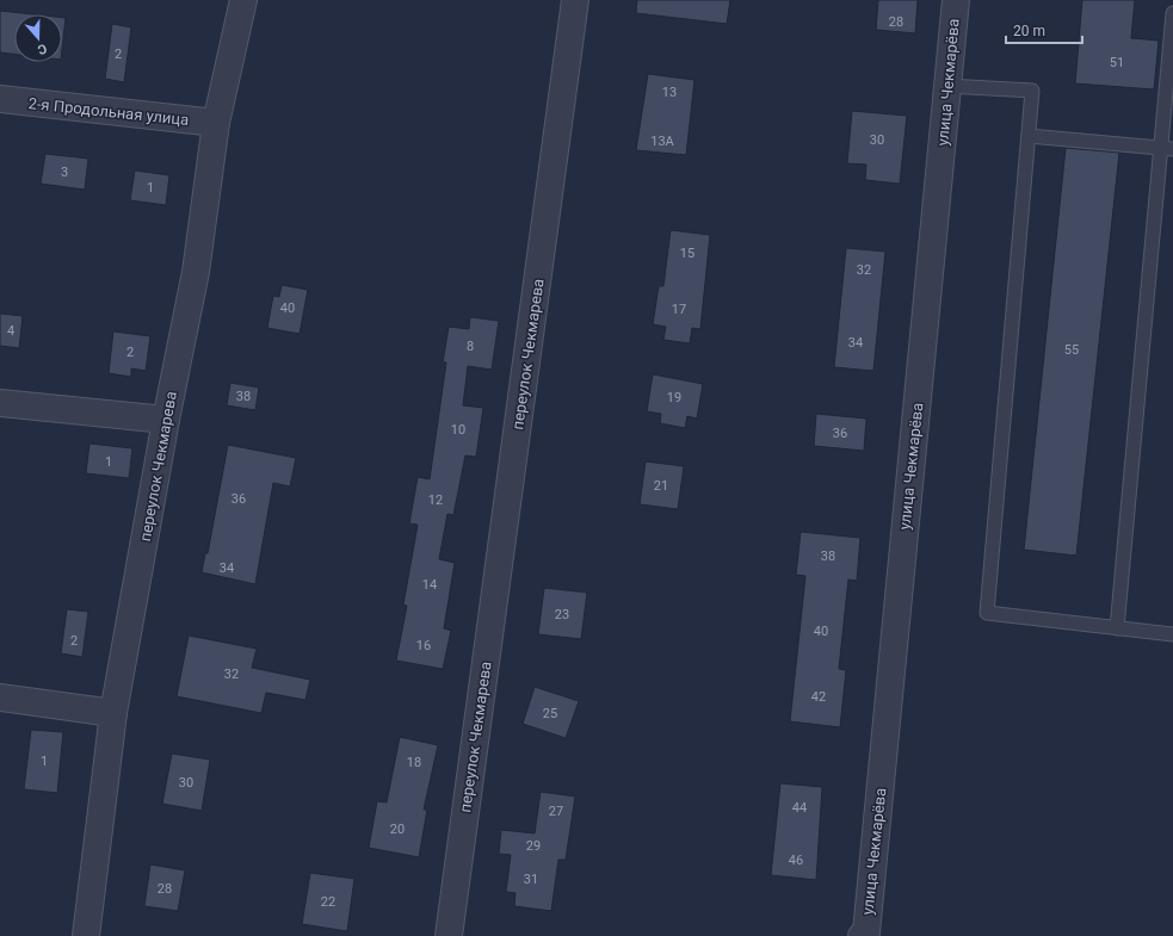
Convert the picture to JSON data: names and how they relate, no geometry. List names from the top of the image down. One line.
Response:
{"streets":{"street":["улица Чекмарёва","2-я Продольная улица","переулок Чекмарева"]},"crossings":[["2-я Продольная улица","переулок Чекмарева"]],"house_numbers":["28","2","51","13","30","13А","3","1","15","32","40","17","4","34","8","55","2","38","19","10","36","1","21","36","12","38","34","14","23","40","2","16","32","42","25","1","18","30","44","27","20","29","46","31","28","22"],"scale_bar":"20 m","north":"bottom"}
